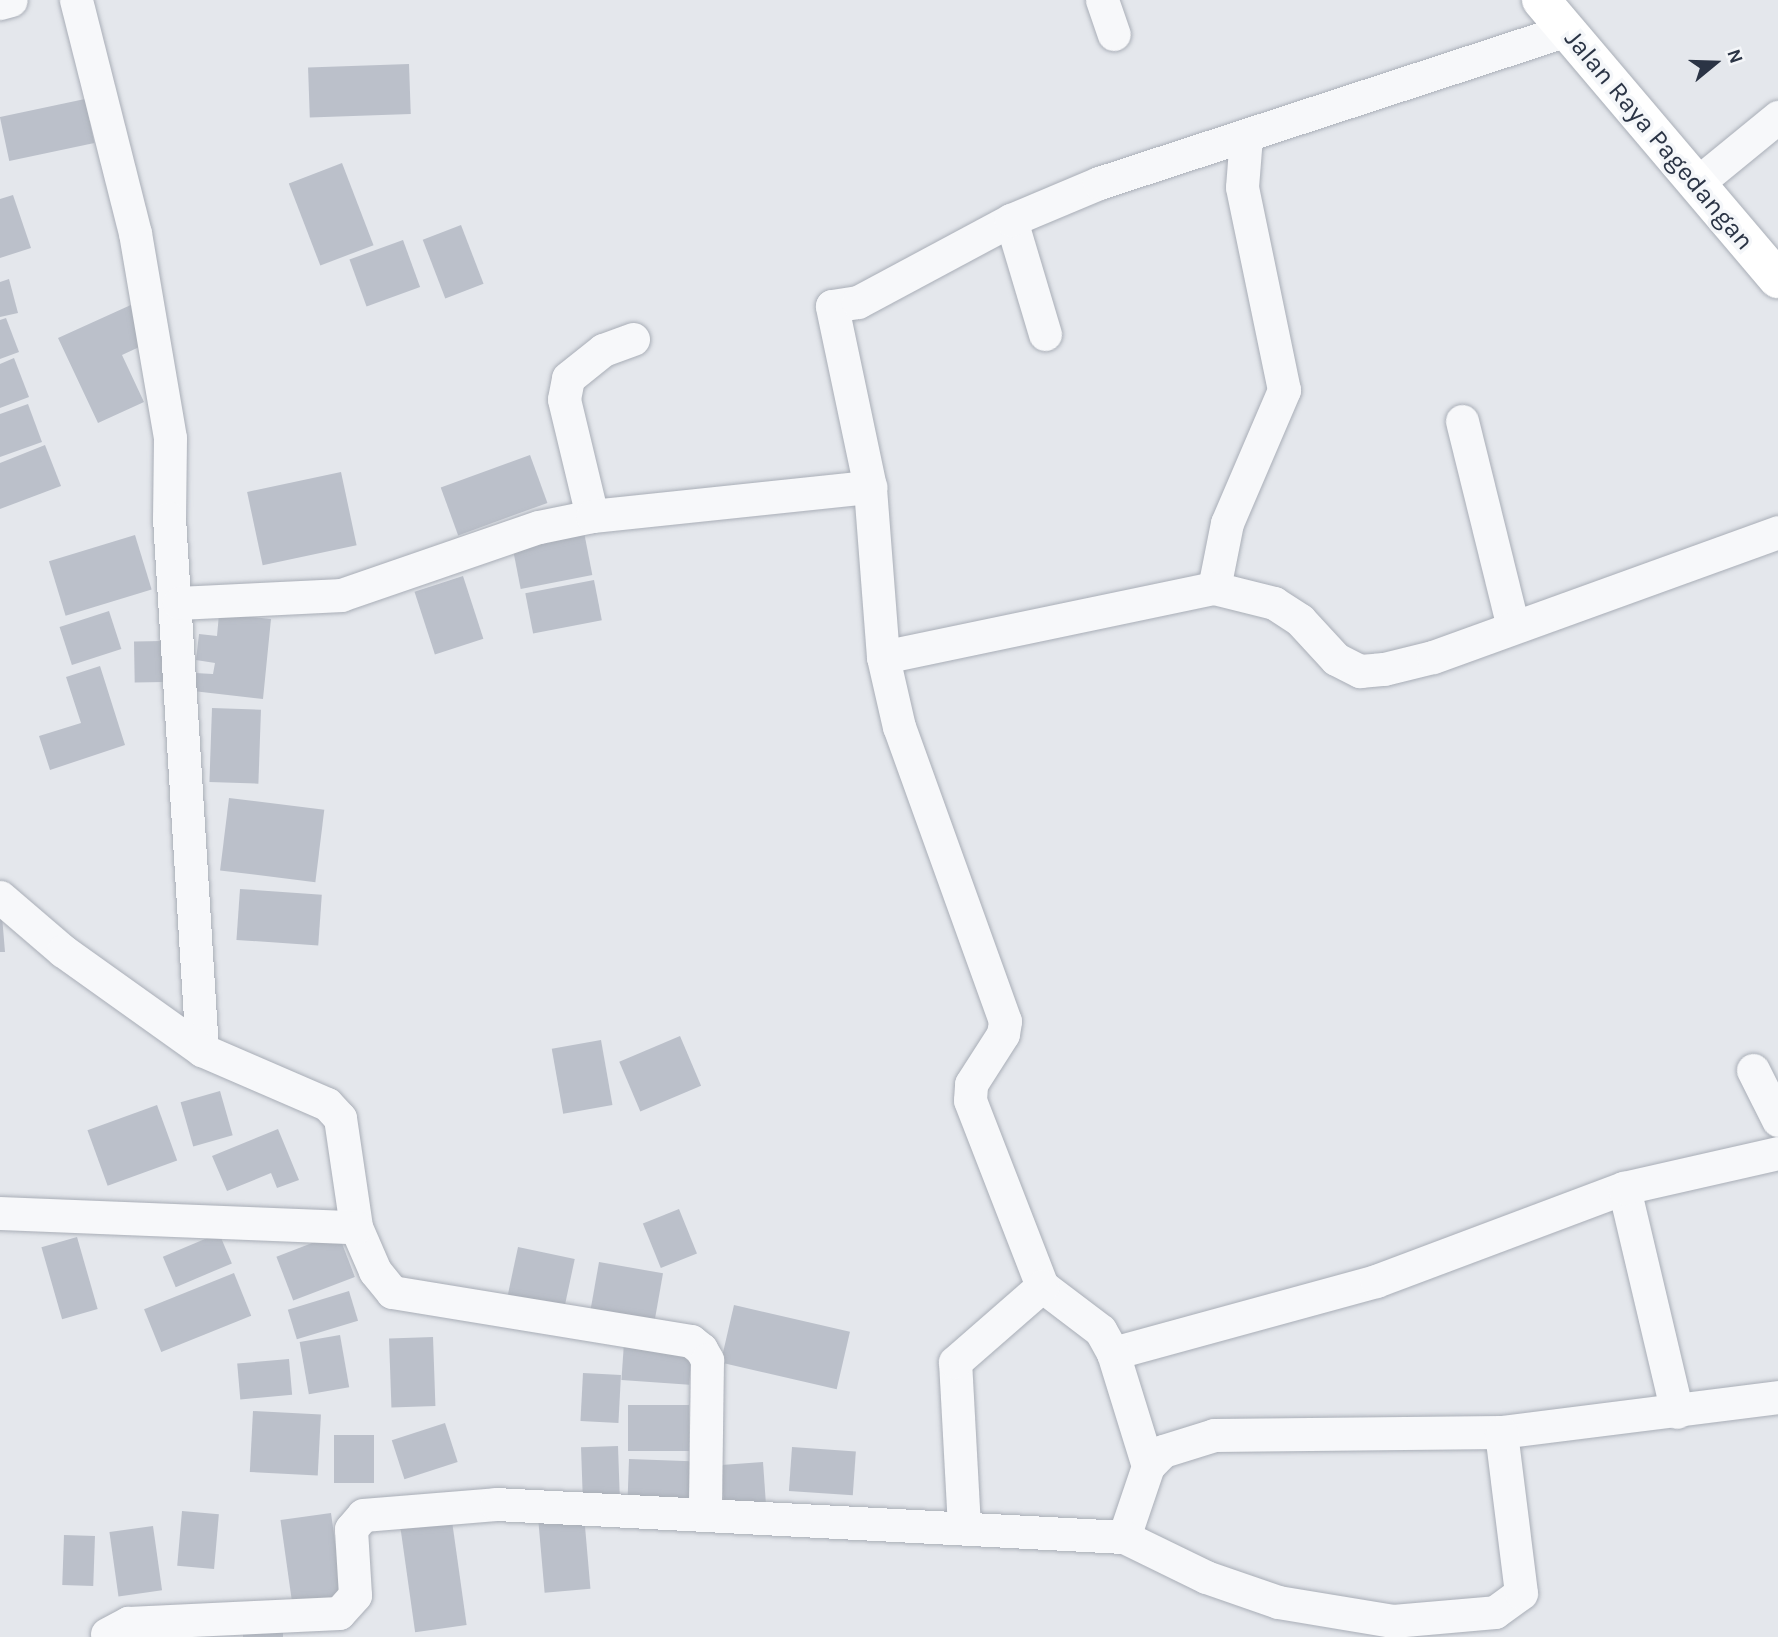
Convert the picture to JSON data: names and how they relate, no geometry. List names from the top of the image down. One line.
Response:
{"streets":{"street":["Jalan Raya Pagedangan"]},"north":"right"}
